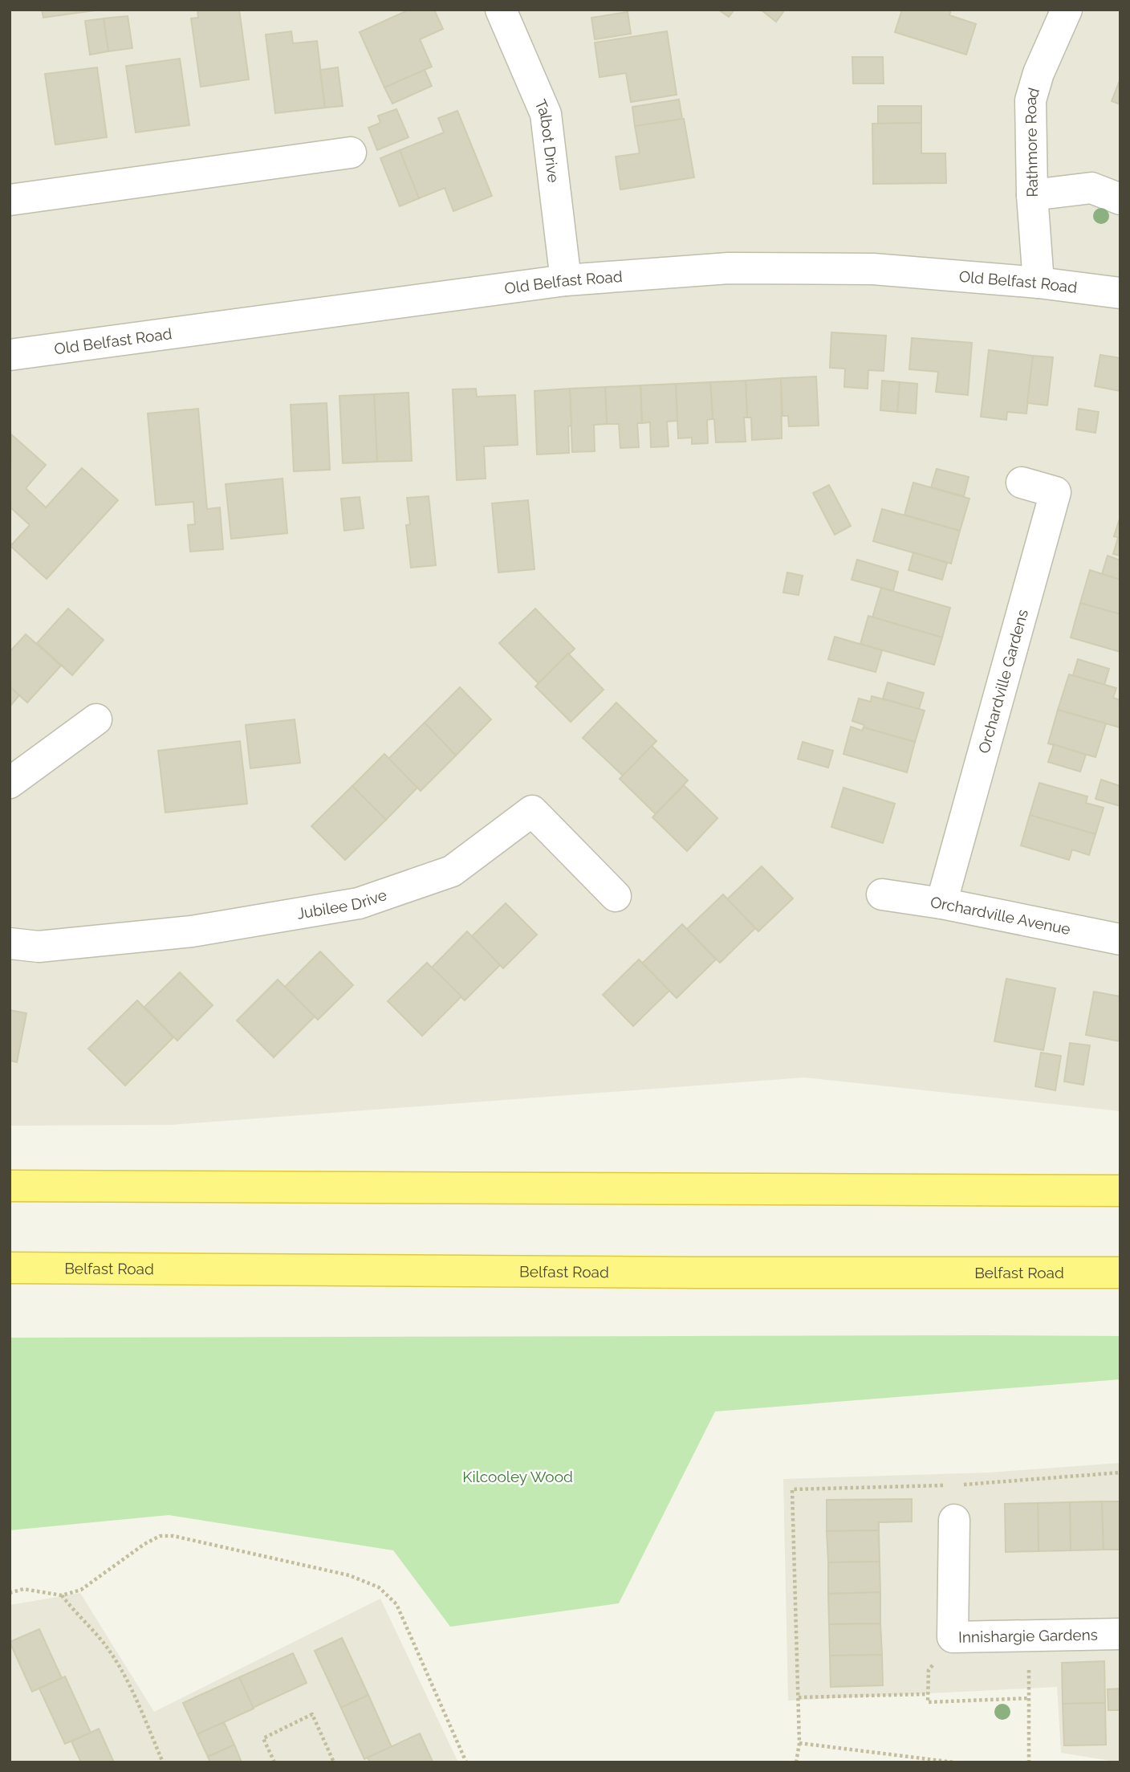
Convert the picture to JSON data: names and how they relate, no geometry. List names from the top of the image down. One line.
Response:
{"streets":{"highway":["Belfast Road"],"street":["Talbot Drive","Rathmore Road","Old Belfast Road","Orchardville Gardens","Jubilee Drive","Orchardville Avenue","Innishargie Gardens"]},"crossings":[["Talbot Drive","Old Belfast Road"],["Rathmore Road","Old Belfast Road"],["Orchardville Gardens","Orchardville Avenue"]],"parks":["Kilcooley Wood"]}
